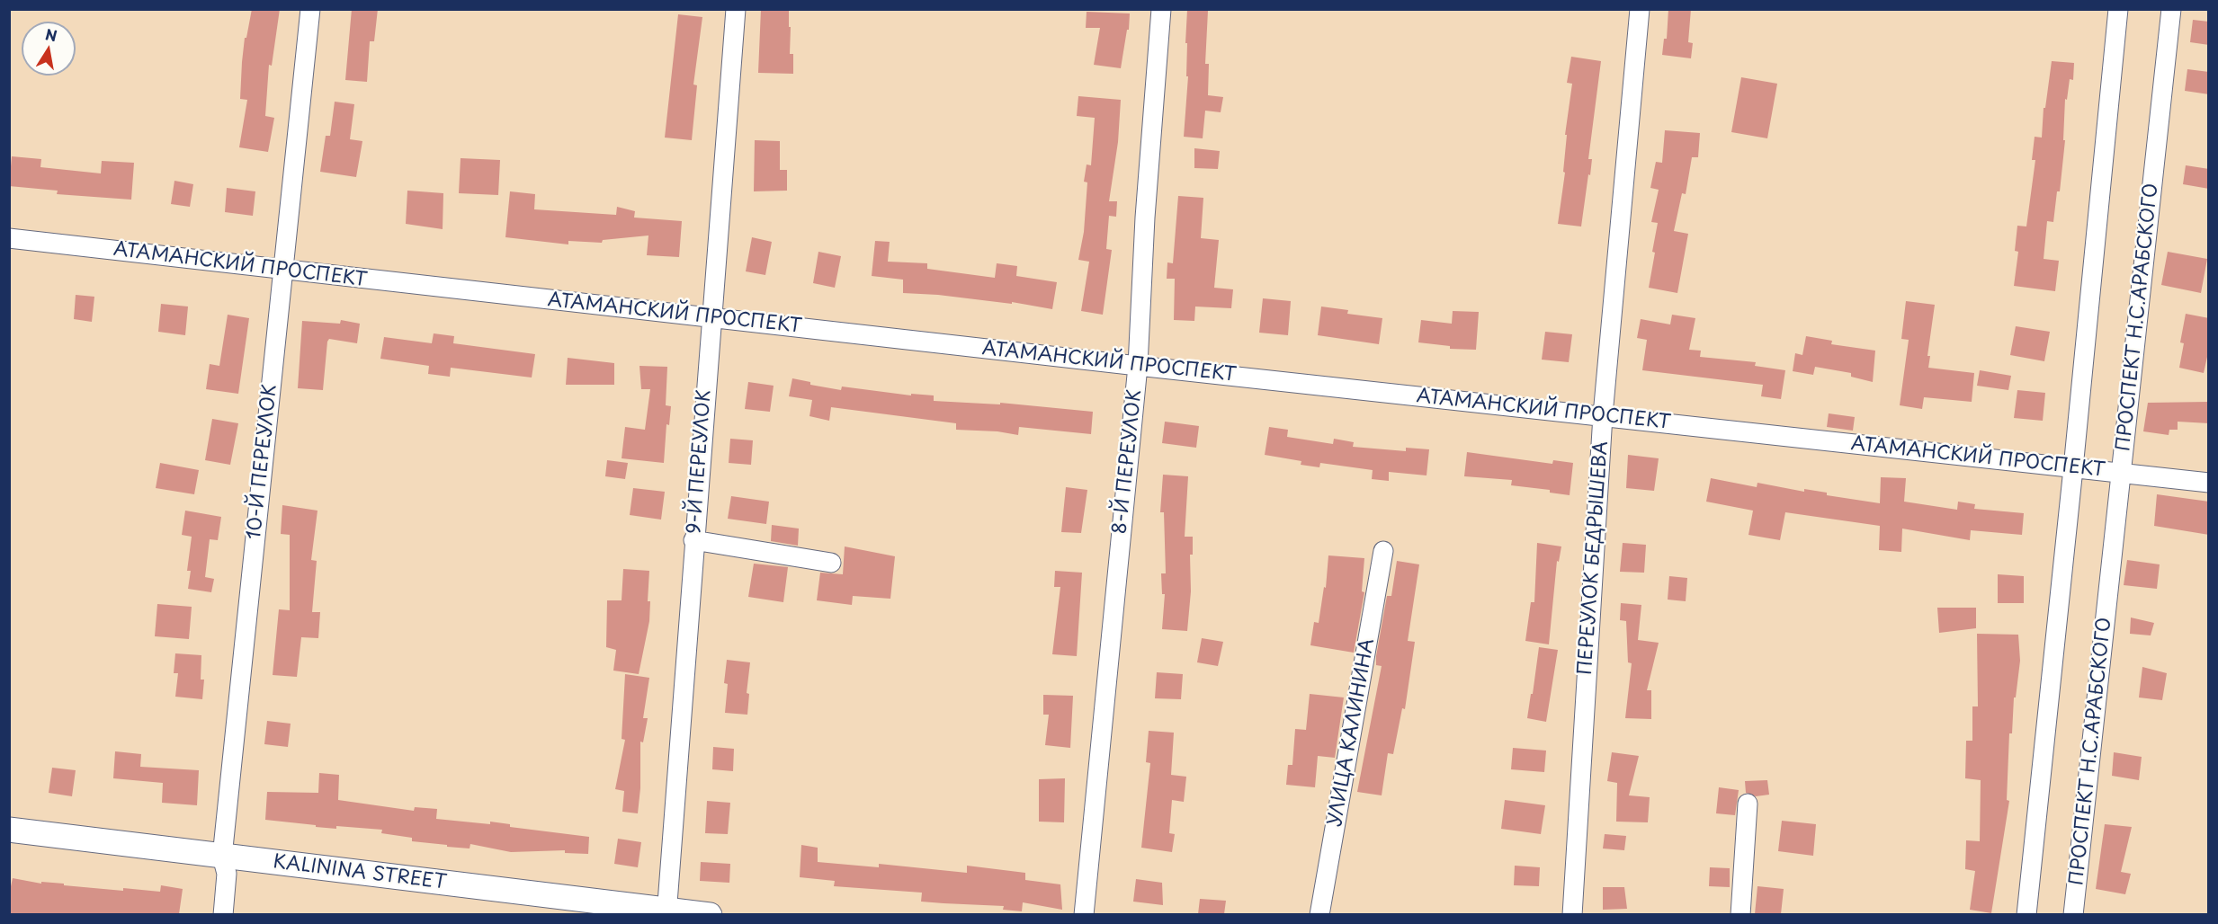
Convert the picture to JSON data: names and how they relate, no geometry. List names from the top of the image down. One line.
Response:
{"streets":{"main road":["KALININA STREET"],"street":["АТАМАНСКИЙ ПРОСПЕКТ","ПРОСПЕКТ Н.С.АРАБСКОГО","10-Й ПЕРЕУЛОК","9-Й ПЕРЕУЛОК","8-Й ПЕРЕУЛОК","ПЕРЕУЛОК БЕДРЫШЕВА","УЛИЦА КАЛИНИНА"]},"crossings":[["АТАМАНСКИЙ ПРОСПЕКТ","ПРОСПЕКТ Н.С.АРАБСКОГО"],["АТАМАНСКИЙ ПРОСПЕКТ","10-Й ПЕРЕУЛОК"],["АТАМАНСКИЙ ПРОСПЕКТ","9-Й ПЕРЕУЛОК"],["АТАМАНСКИЙ ПРОСПЕКТ","8-Й ПЕРЕУЛОК"],["АТАМАНСКИЙ ПРОСПЕКТ","ПЕРЕУЛОК БЕДРЫШЕВА"],["10-Й ПЕРЕУЛОК","KALININA STREET"],["9-Й ПЕРЕУЛОК","KALININA STREET"]],"north":"top"}
